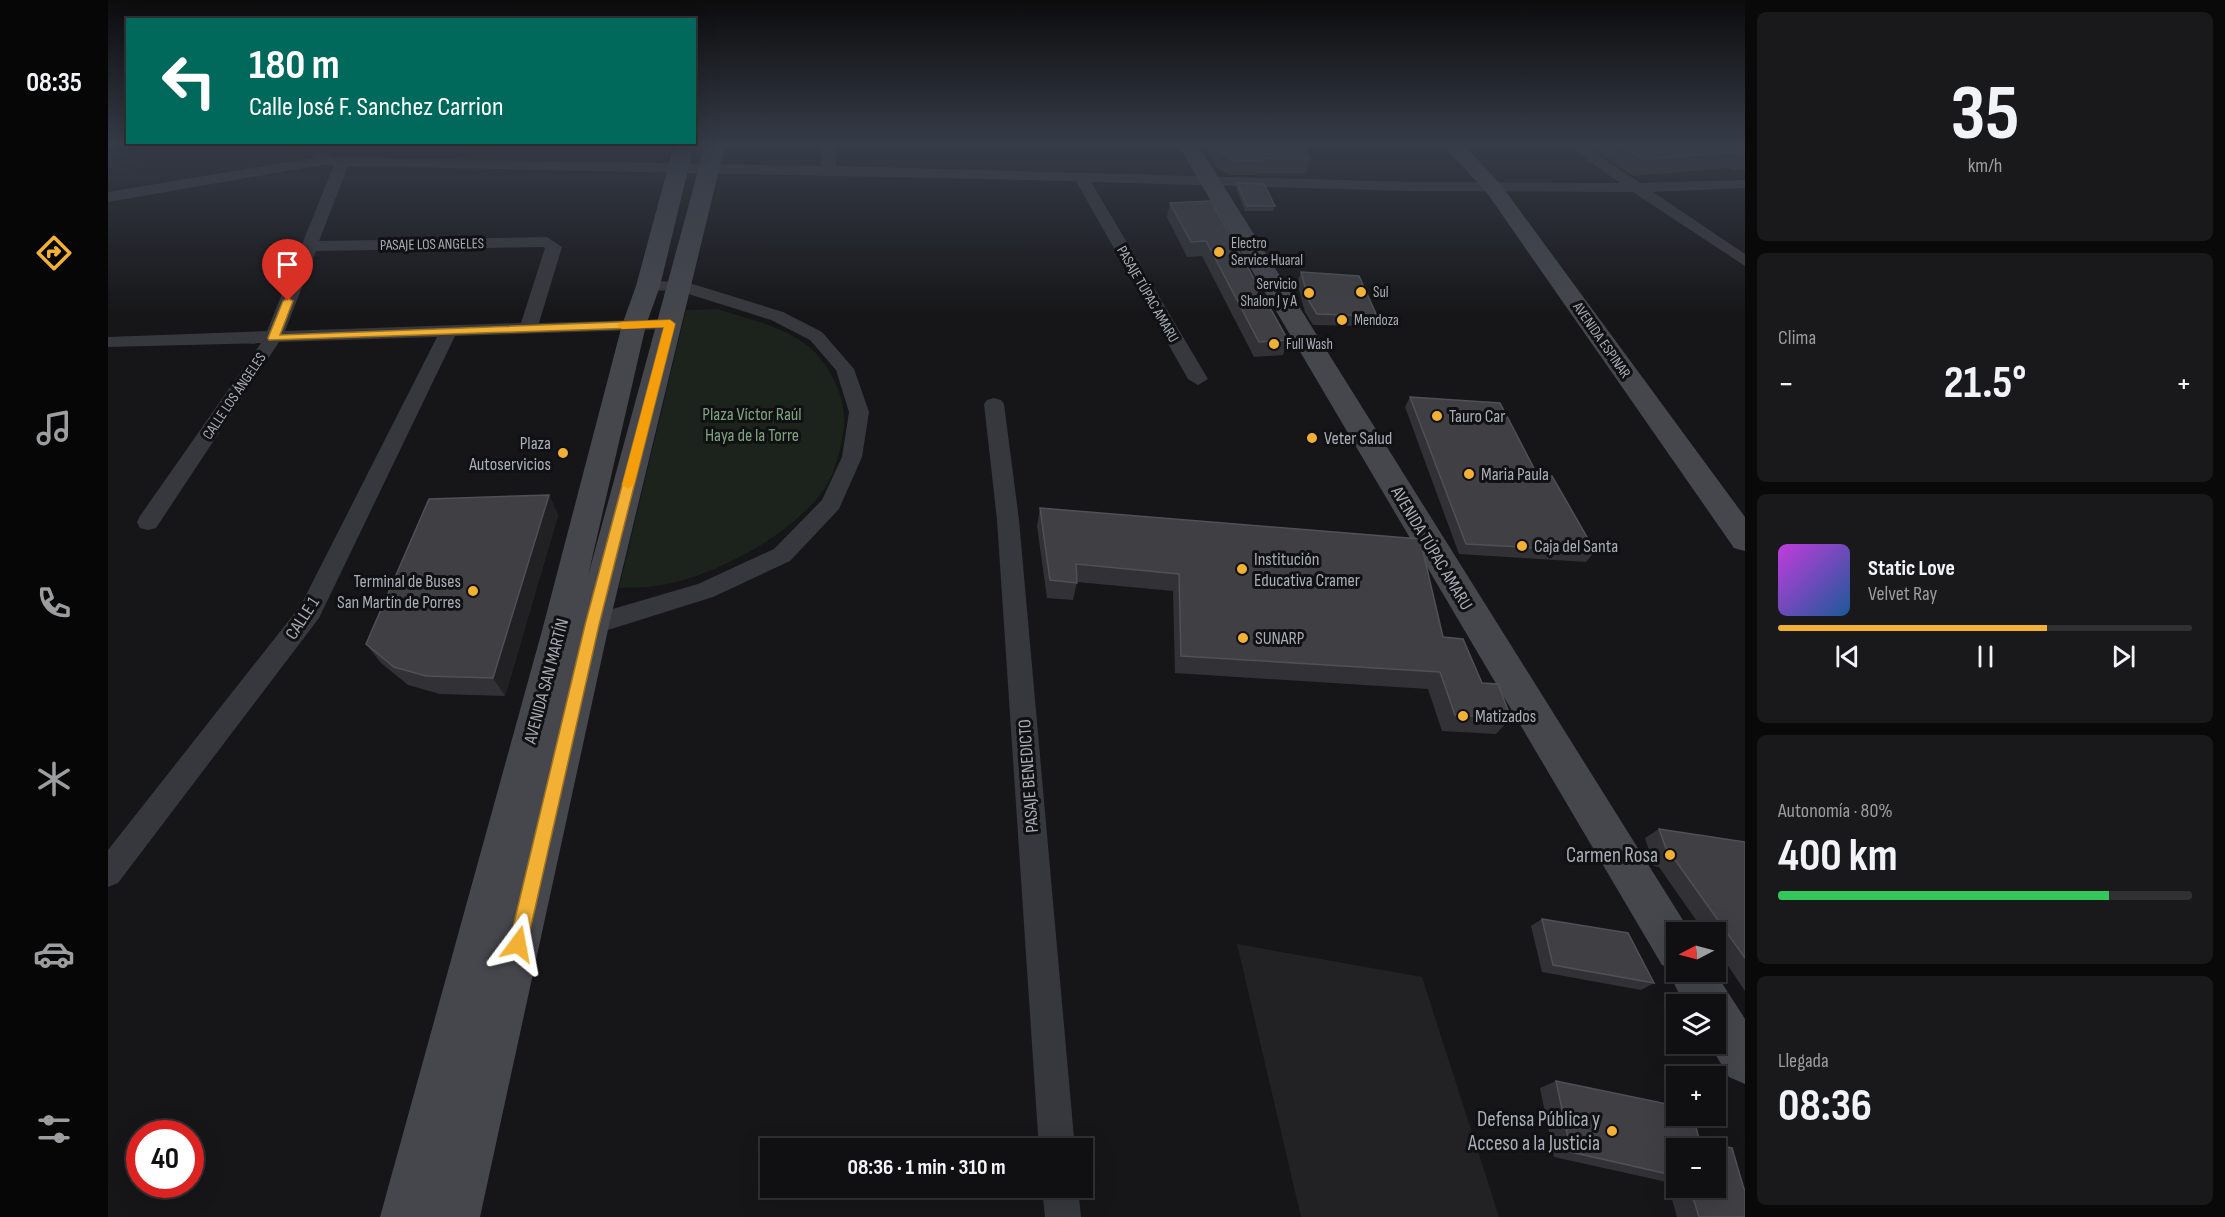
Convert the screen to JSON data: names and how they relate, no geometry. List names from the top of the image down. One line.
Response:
{"streets":{"street":["PASAJE LOS ANGELES","PASAJE TÚPAC AMARU","AVENIDA ESPINAR","CALLE LOS ÁNGELES","AVENIDA TÚPAC AMARU","CALLE 1","AVENIDA SAN MARTÍN","PASAJE BENEDICTO"]},"crossings":[["PASAJE LOS ANGELES","CALLE LOS ÁNGELES"]],"parks":["Plaza Víctor Raúl Haya de la Torre"],"places":["Electro Service Huaral","Sul","Servicio Shalon J y A","Mendoza","Full Wash","Tauro Car","Veter Salud","Plaza Autoservicios","Maria Paula","Caja del Santa","Institución Educativa Cramer","Terminal de Buses San Martín de Porres","SUNARP","Matizados","Carmen Rosa","Defensa Pública y Acceso a la Justicia"],"north":"left","page":{"tabs":"08:35","tile":[["35","km/h"],"Clima",["Autonomía · 80%","400 km"],["Llegada","08:36"]],"turn":["180 m","Calle José F. Sanchez Carrion"],"heat":["−","21.5°","+"],"song":["Static Love","Velvet Ray"],"map_buttons":["+","−"],"limit":"40","trip":"08:36 · 1 min · 310 m"}}
